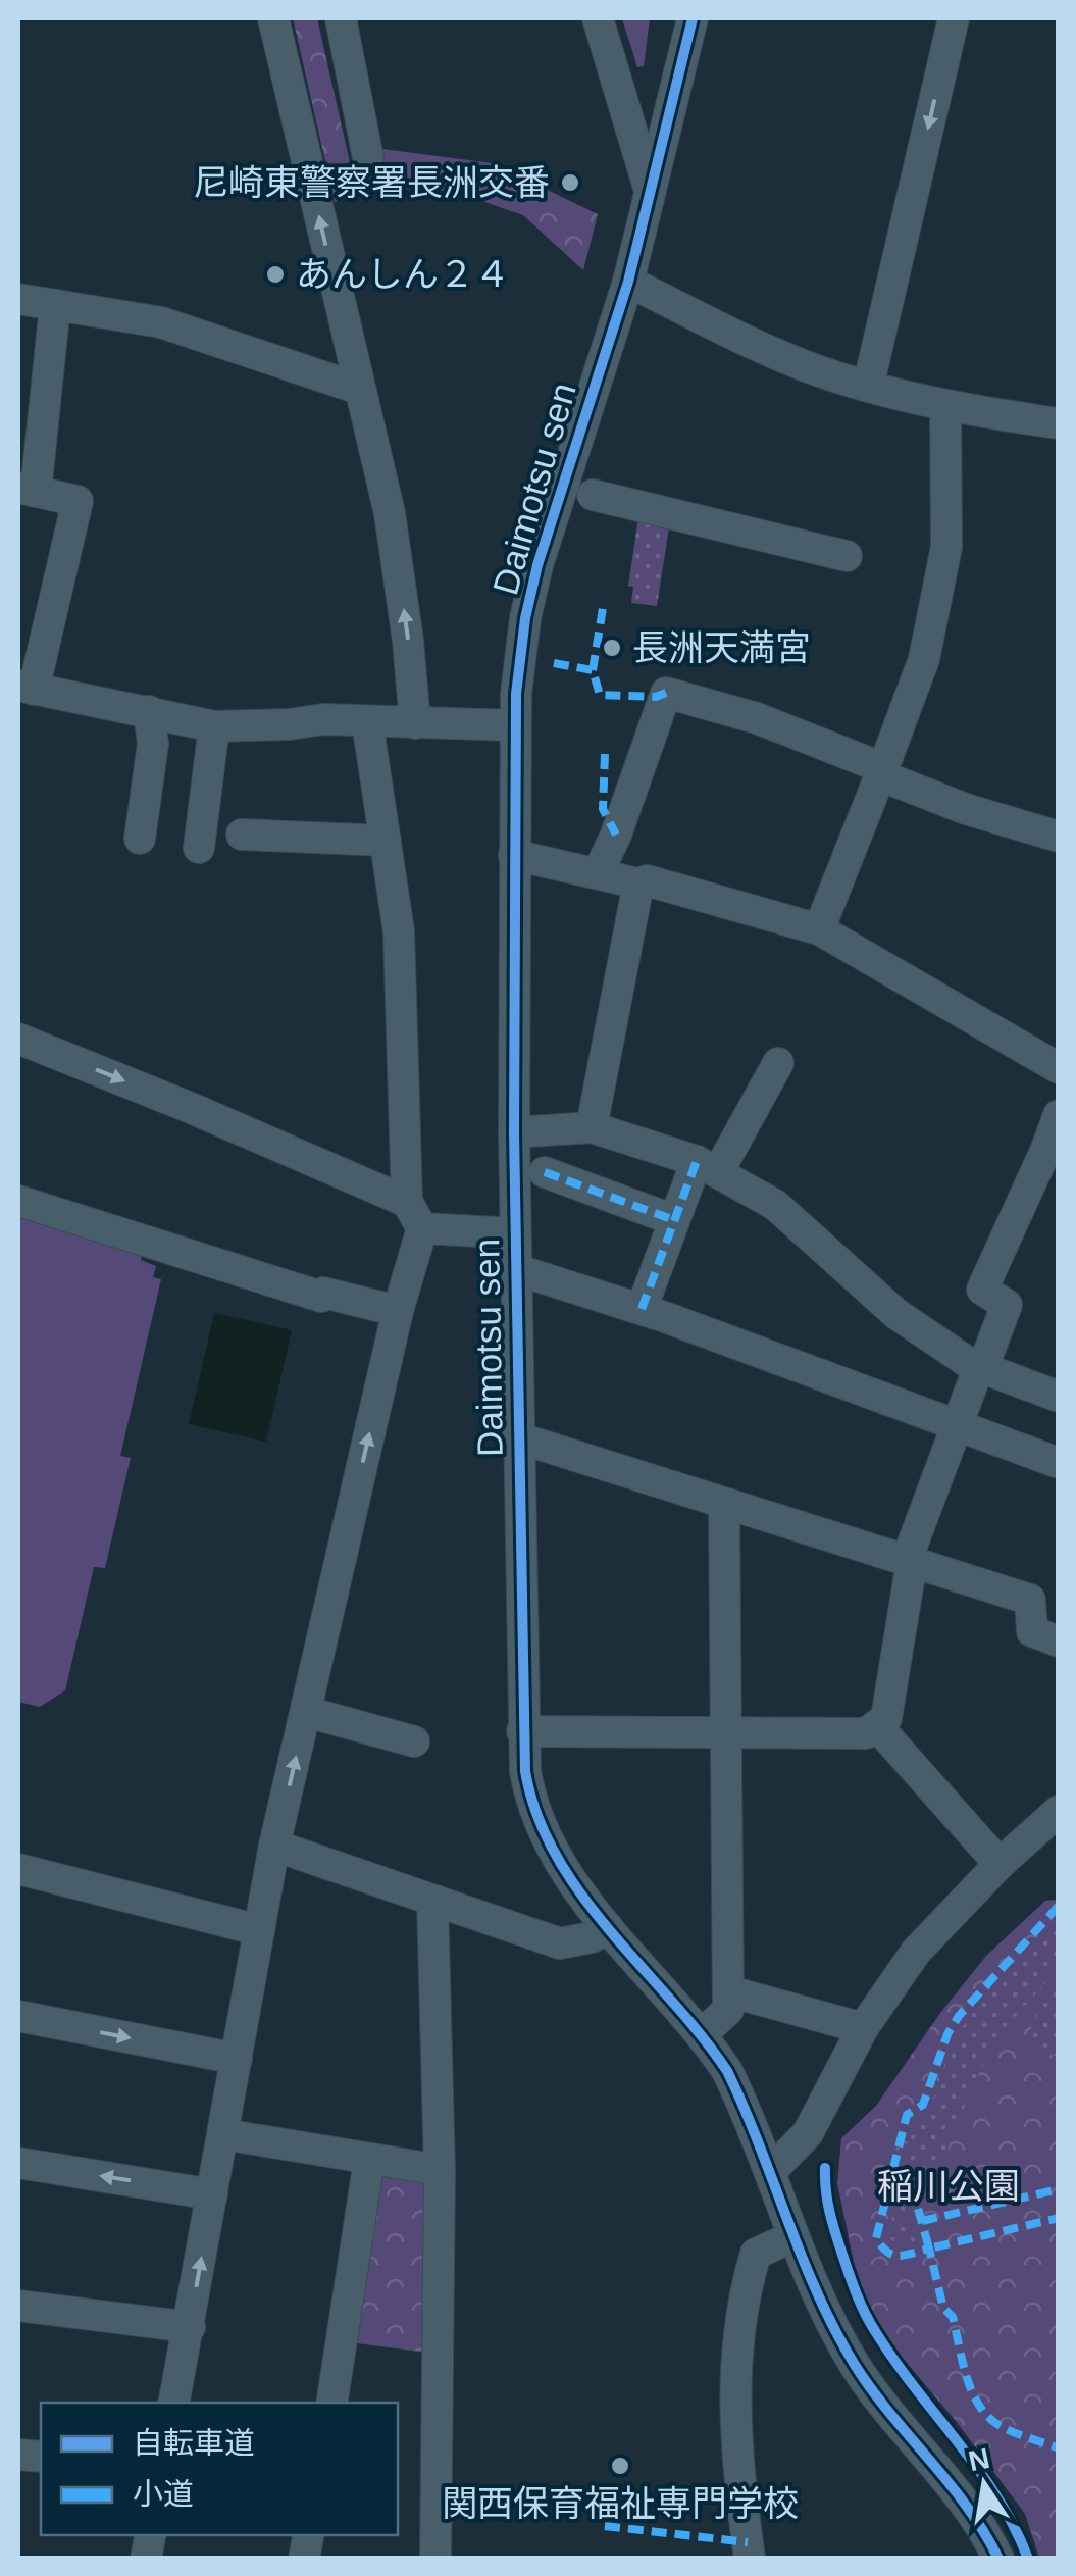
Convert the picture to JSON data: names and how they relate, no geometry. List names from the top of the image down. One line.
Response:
{"streets":{"street":["Daimotsu sen"]},"parks":["稲川公園"],"places":["尼崎東警察署長洲交番","あんしん２４","長洲天満宮","関西保育福祉専門学校"],"legend":["自転車道","小道"],"north":"top"}
